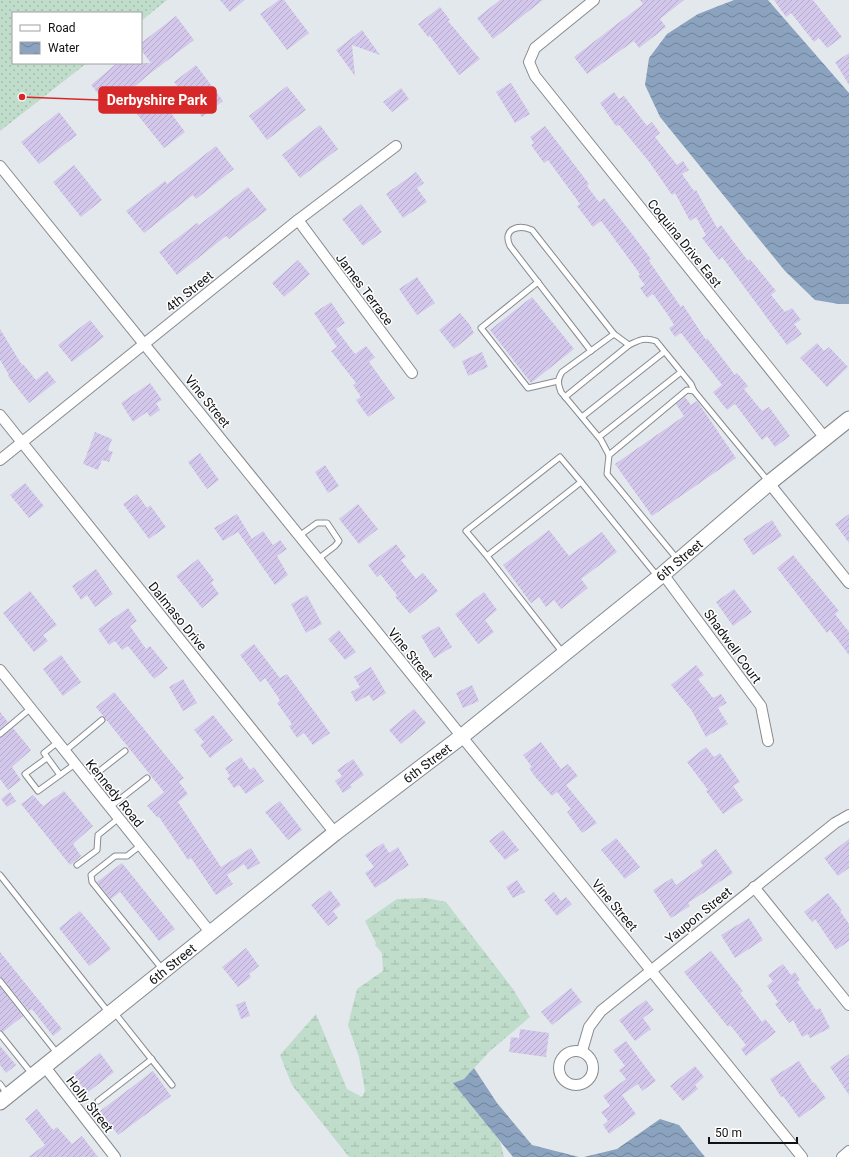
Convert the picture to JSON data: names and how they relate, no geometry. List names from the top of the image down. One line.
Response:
{"streets":{"street":["Coquina Drive East","James Terrace","4th Street","Vine Street","6th Street","Dalmaso Drive","Shadwell Court","Kennedy Road","Yaupon Street","Holly Street"]},"crossings":[["Coquina Drive East","6th Street"],["James Terrace","4th Street"],["4th Street","Vine Street"],["4th Street","Dalmaso Drive"],["Vine Street","6th Street"],["Vine Street","Yaupon Street"],["6th Street","Dalmaso Drive"],["6th Street","Shadwell Court"],["6th Street","Kennedy Road"],["6th Street","Holly Street"]],"places":["Derbyshire Park"],"legend":["Road","Water"],"scale_bar":"50 m"}
